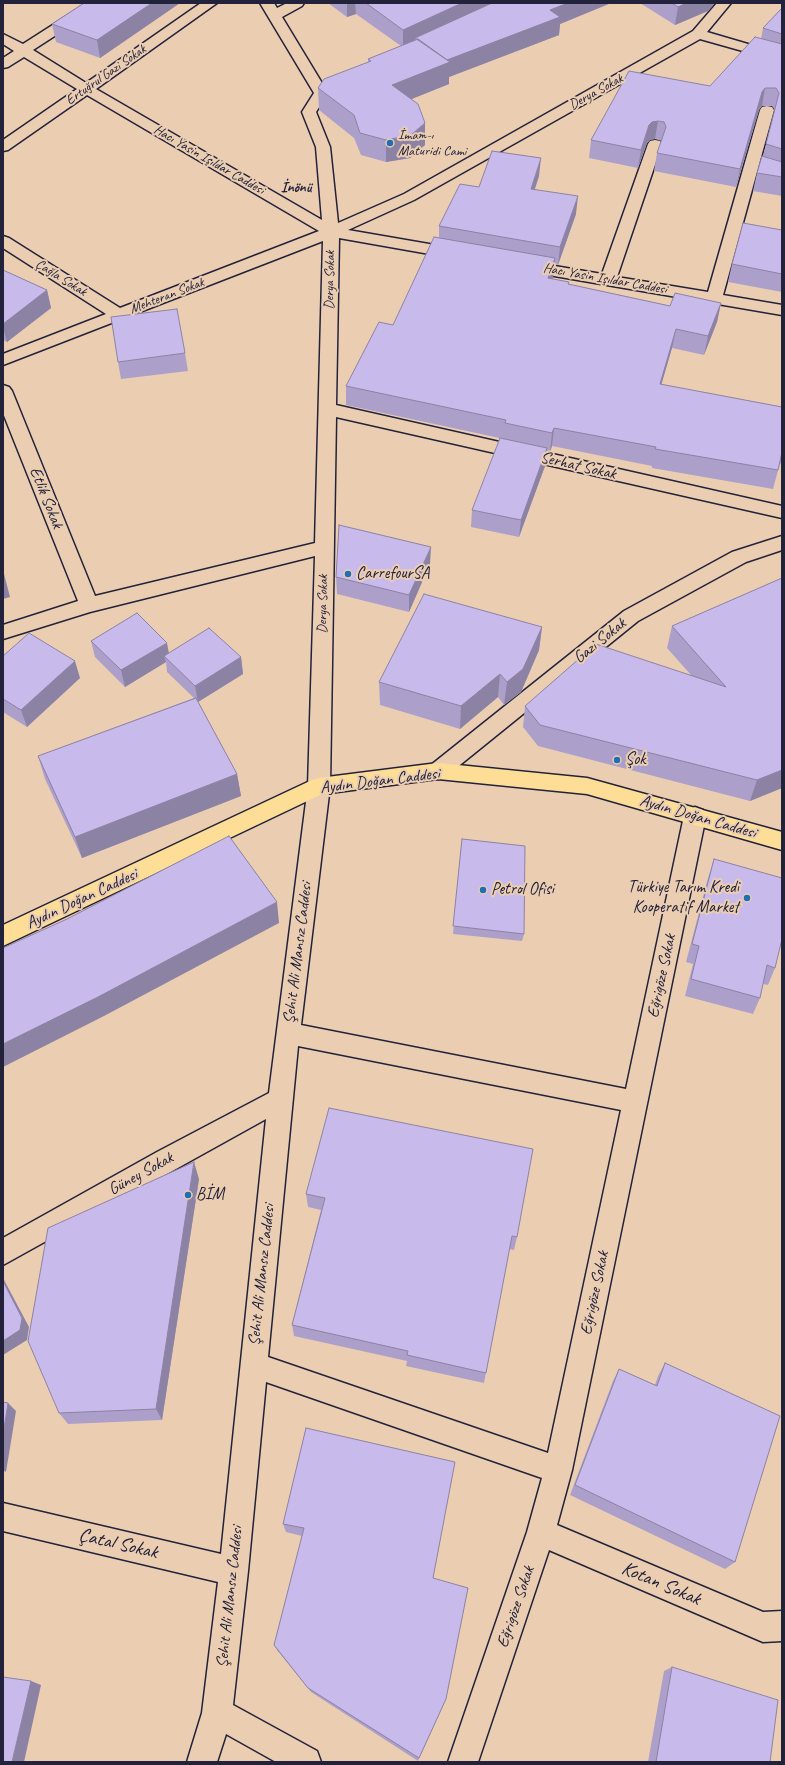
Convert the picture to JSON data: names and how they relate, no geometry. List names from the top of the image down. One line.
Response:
{"streets":{"main road":["Aydın Doğan Caddesi"],"street":["Ertuğrul Gazi Sokak","Derya Sokak","Hacı Yasin Işıldar Caddesi","Çağla Sokak","Mehteran Sokak","Serhat Sokak","Etlik Sokak","Gazi Sokak","Şehit Ali Mansız Caddesi","Eğrigöze Sokak","Güney Sokak","Çatal Sokak","Kotan Sokak"]},"crossings":[["Ertuğrul Gazi Sokak","Hacı Yasin Işıldar Caddesi"],["Derya Sokak","Hacı Yasin Işıldar Caddesi"],["Derya Sokak","Mehteran Sokak"],["Derya Sokak","Serhat Sokak"],["Derya Sokak","Aydın Doğan Caddesi"],["Derya Sokak","Şehit Ali Mansız Caddesi"],["Hacı Yasin Işıldar Caddesi","Mehteran Sokak"],["Çağla Sokak","Mehteran Sokak"],["Gazi Sokak","Aydın Doğan Caddesi"],["Aydın Doğan Caddesi","Şehit Ali Mansız Caddesi"],["Aydın Doğan Caddesi","Eğrigöze Sokak"],["Şehit Ali Mansız Caddesi","Güney Sokak"],["Şehit Ali Mansız Caddesi","Çatal Sokak"],["Eğrigöze Sokak","Kotan Sokak"]],"districts":["İnönü"],"places":["İmam-ı Maturidi Cami","CarrefourSA","Şok","Petrol Ofisi","Türkiye Tarım Kredi Kooperatif Market","BİM"]}
